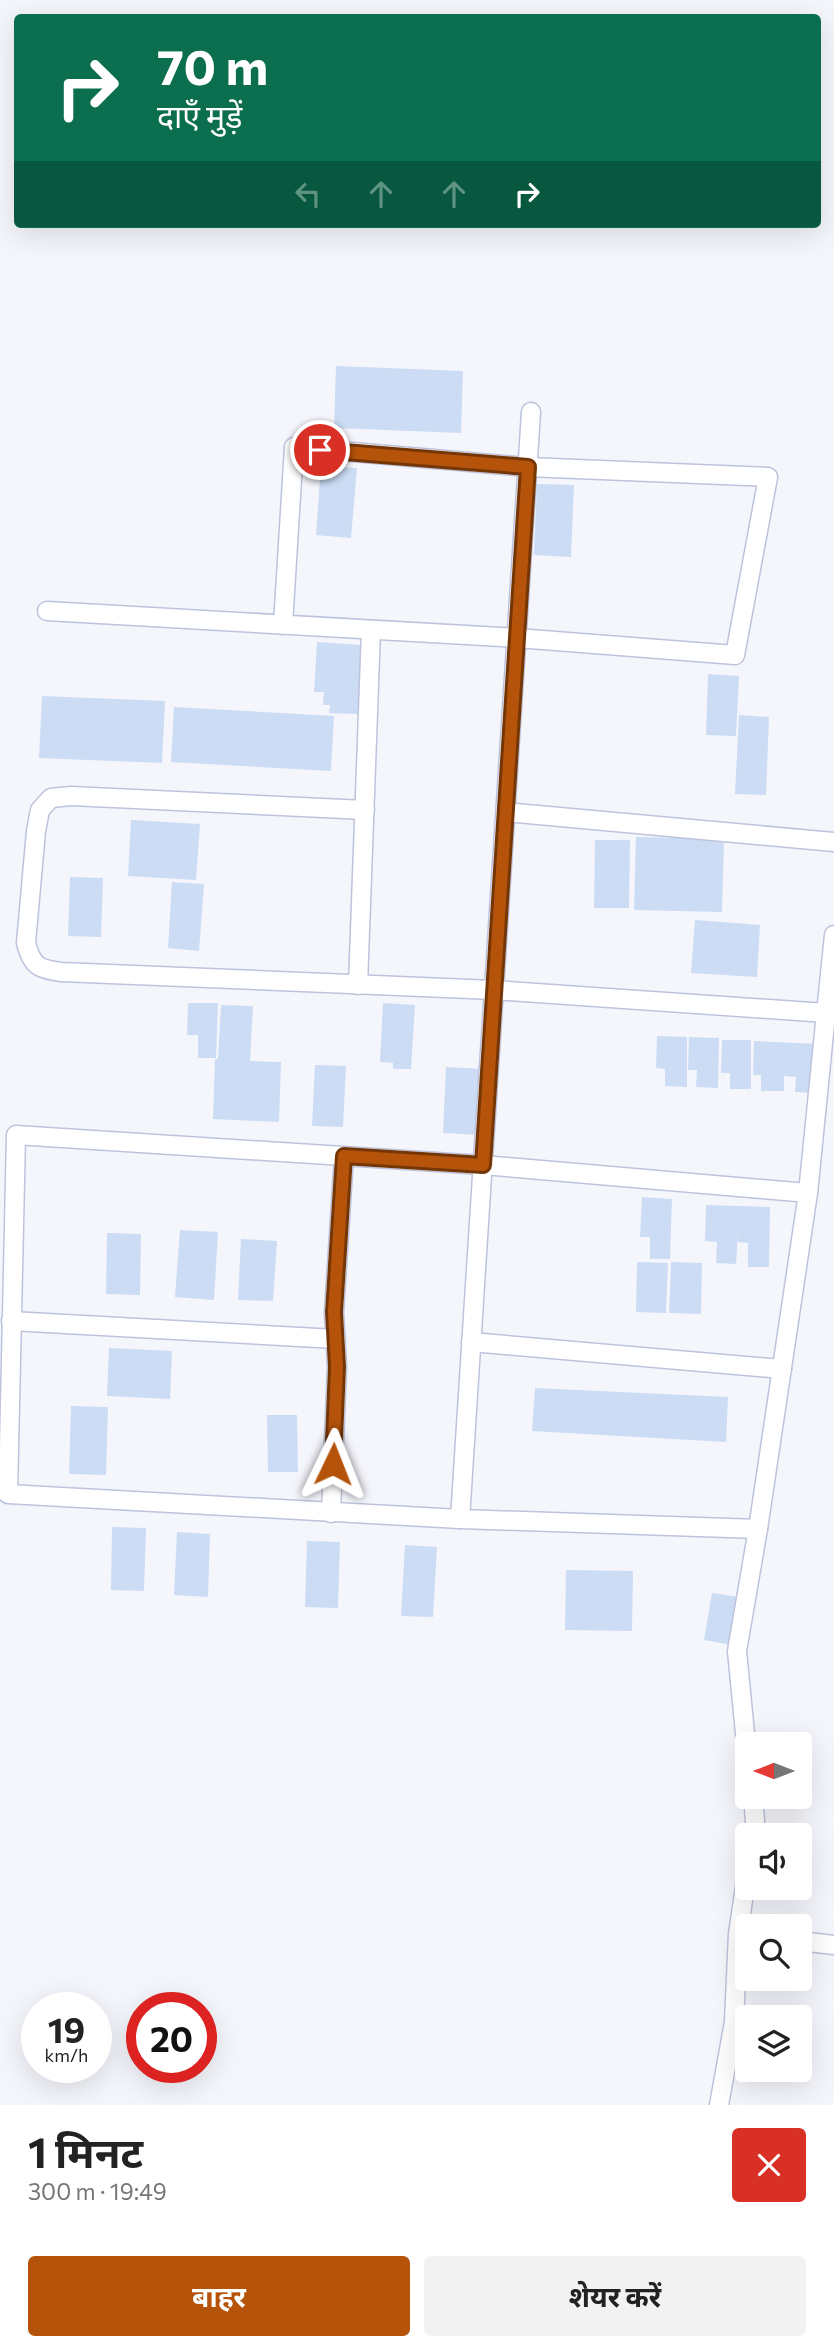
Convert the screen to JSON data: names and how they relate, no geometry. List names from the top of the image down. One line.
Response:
{"north":"left","page":{"turn":["70 m","दाएँ मुड़ें"],"speed":"19 km/h","limit":"20","heading":["1 मिनट","300 m · 19:49"],"buttons":["बाहर","शेयर करें"]}}
